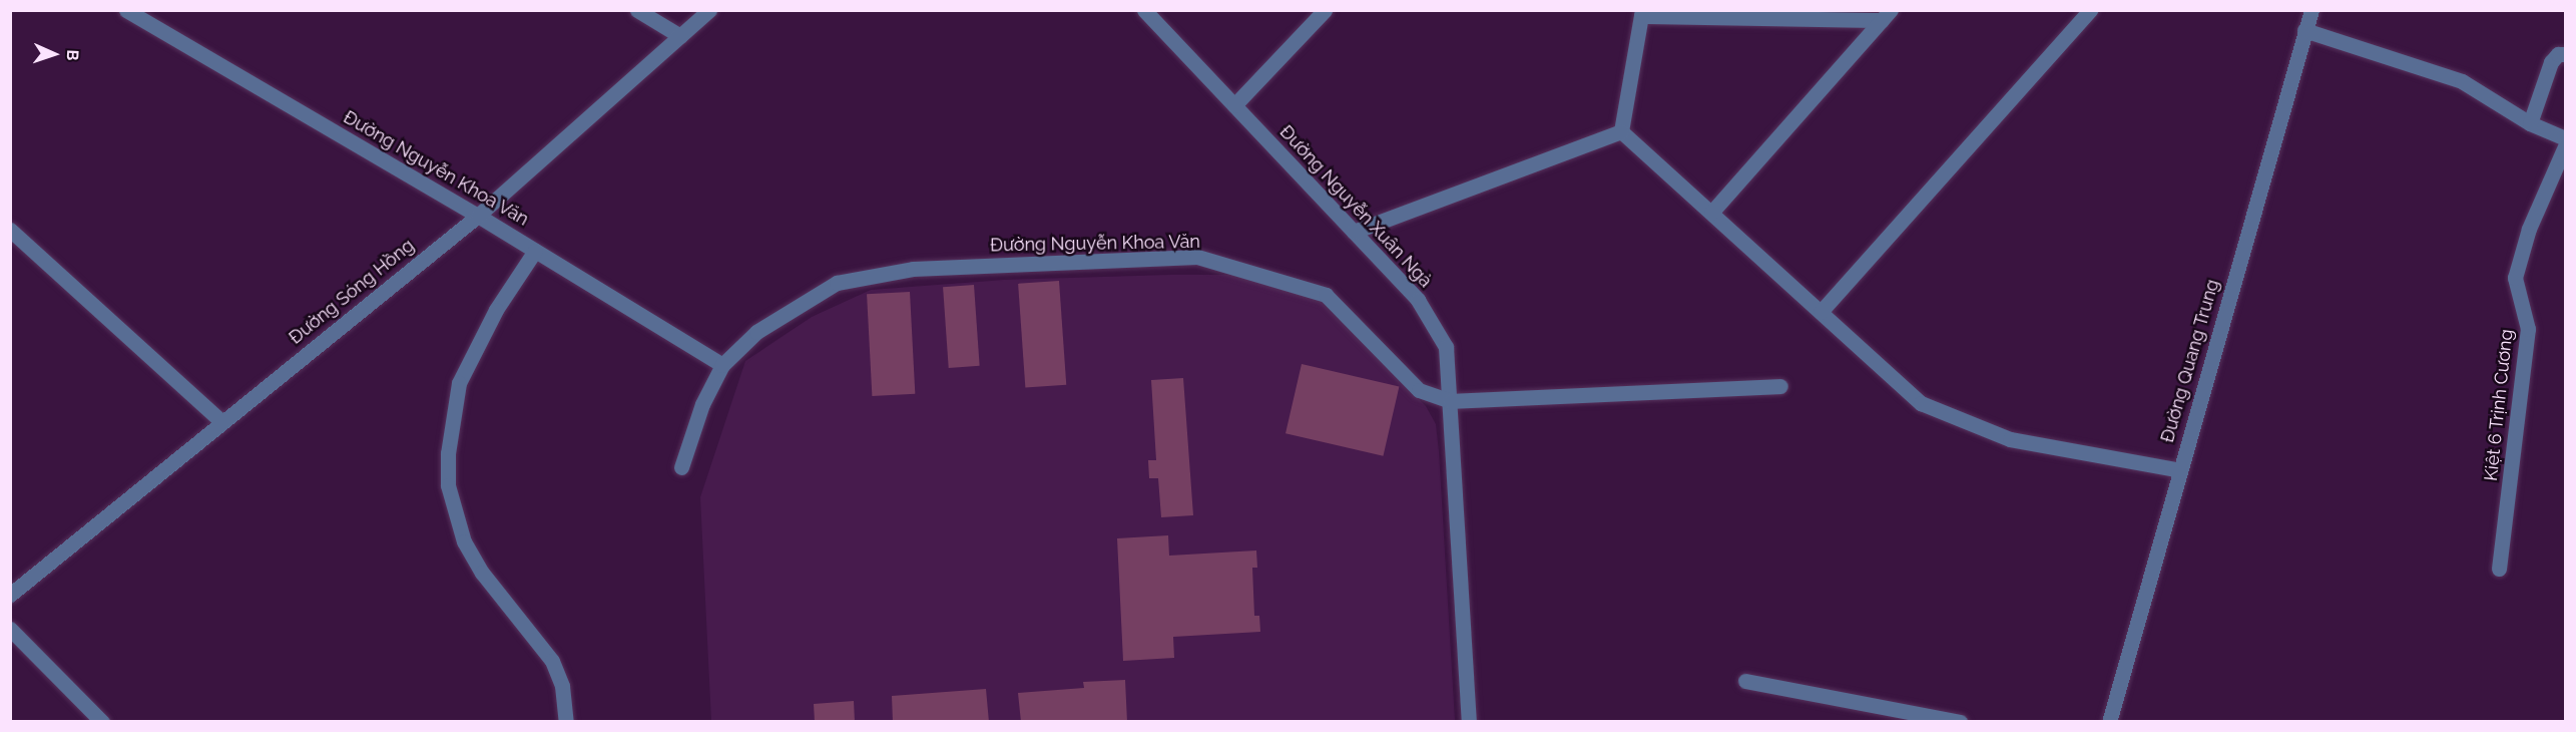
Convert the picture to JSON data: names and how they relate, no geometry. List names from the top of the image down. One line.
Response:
{"streets":{"street":["Đường Nguyễn Khoa Văn","Đường Nguyễn Xuân Ngà","Đường Sóng Hồng","Đường Quang Trung","Kiệt 6 Trịnh Cương"]},"crossings":[["Đường Nguyễn Khoa Văn","Đường Nguyễn Xuân Ngà"],["Đường Nguyễn Khoa Văn","Đường Sóng Hồng"]],"north":"right"}
